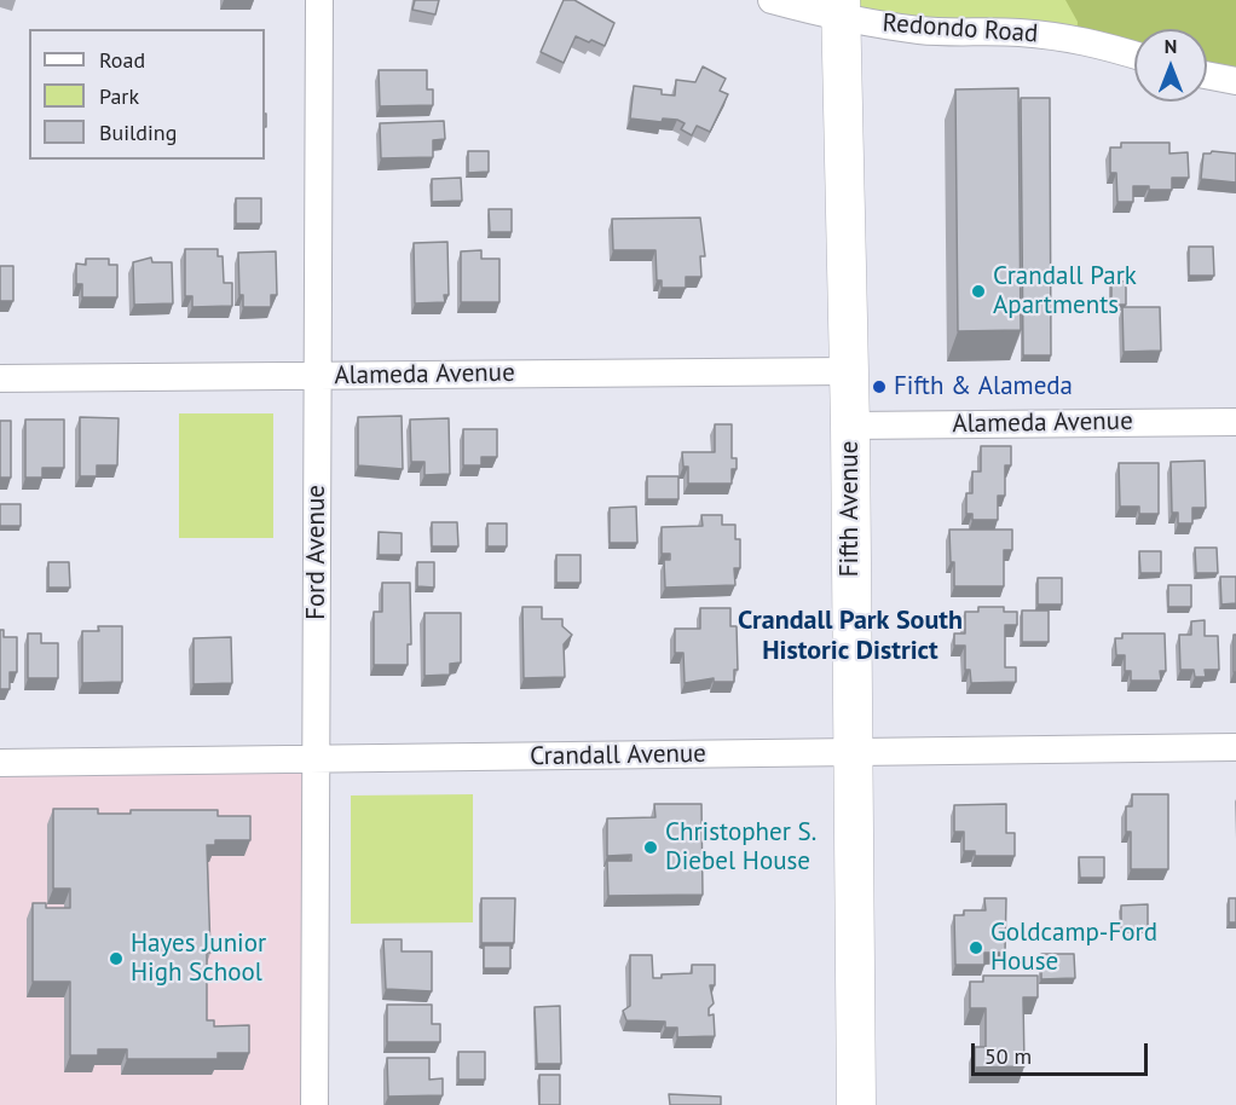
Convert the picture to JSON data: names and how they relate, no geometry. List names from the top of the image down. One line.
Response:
{"streets":{"street":["Redondo Road","Alameda Avenue","Fifth Avenue","Ford Avenue","Crandall Avenue"]},"crossings":[["Redondo Road","Fifth Avenue"],["Alameda Avenue","Fifth Avenue"],["Alameda Avenue","Ford Avenue"],["Fifth Avenue","Crandall Avenue"],["Ford Avenue","Crandall Avenue"]],"districts":["Crandall Park South Historic District"],"places":["Crandall Park Apartments","Fifth & Alameda","Christopher S. Diebel House","Goldcamp-Ford House","Hayes Junior High School"],"legend":["Road","Park","Building"],"scale_bar":"50 m","north":"top"}
